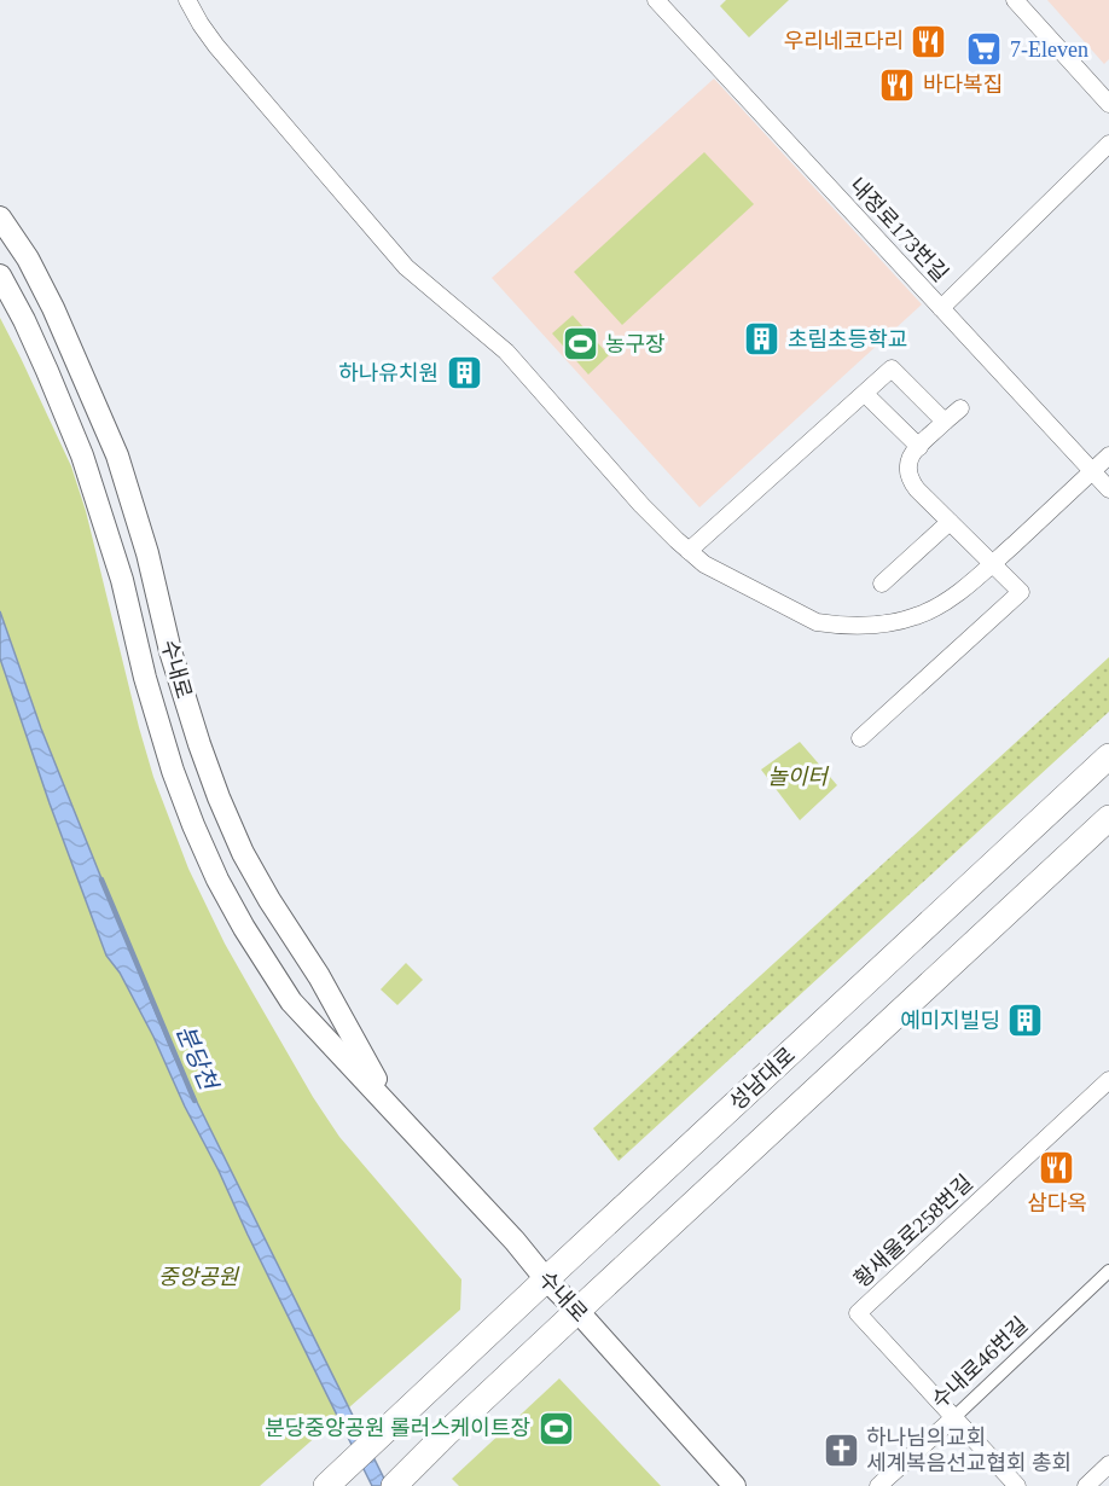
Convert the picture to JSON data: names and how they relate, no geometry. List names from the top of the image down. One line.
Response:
{"streets":{"main road":["수내로","성남대로"],"street":["내정로173번길","황새울로258번길","수내로46번길"]},"crossings":[["수내로","성남대로"],["황새울로258번길","수내로46번길"]],"water":["분당천"],"parks":["놀이터","중앙공원"],"places":{"restaurant":["우리네코다리","바다복집","삼다옥"],"supermarket":["7-Eleven"],"building":["초림초등학교","하나유치원","예미지빌딩"],"sports":["농구장","분당중앙공원 롤러스케이트장"],"church":["하나님의교회 세계복음선교협회 총회"]}}
